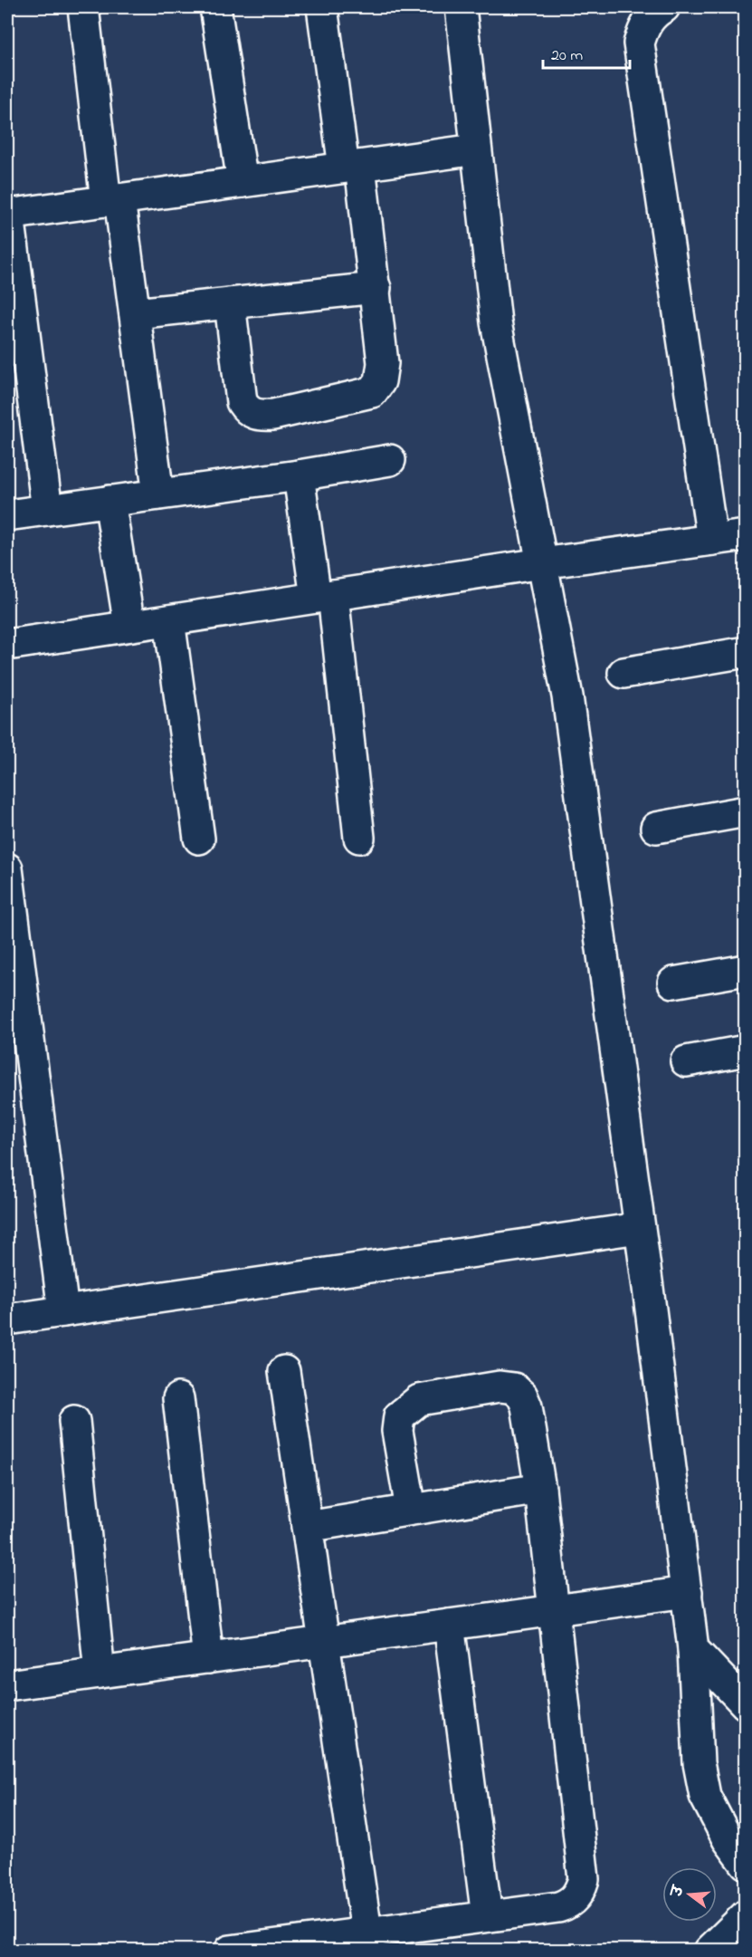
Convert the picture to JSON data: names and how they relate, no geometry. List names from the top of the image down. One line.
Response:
{"scale_bar":"20 m","north":"left"}
